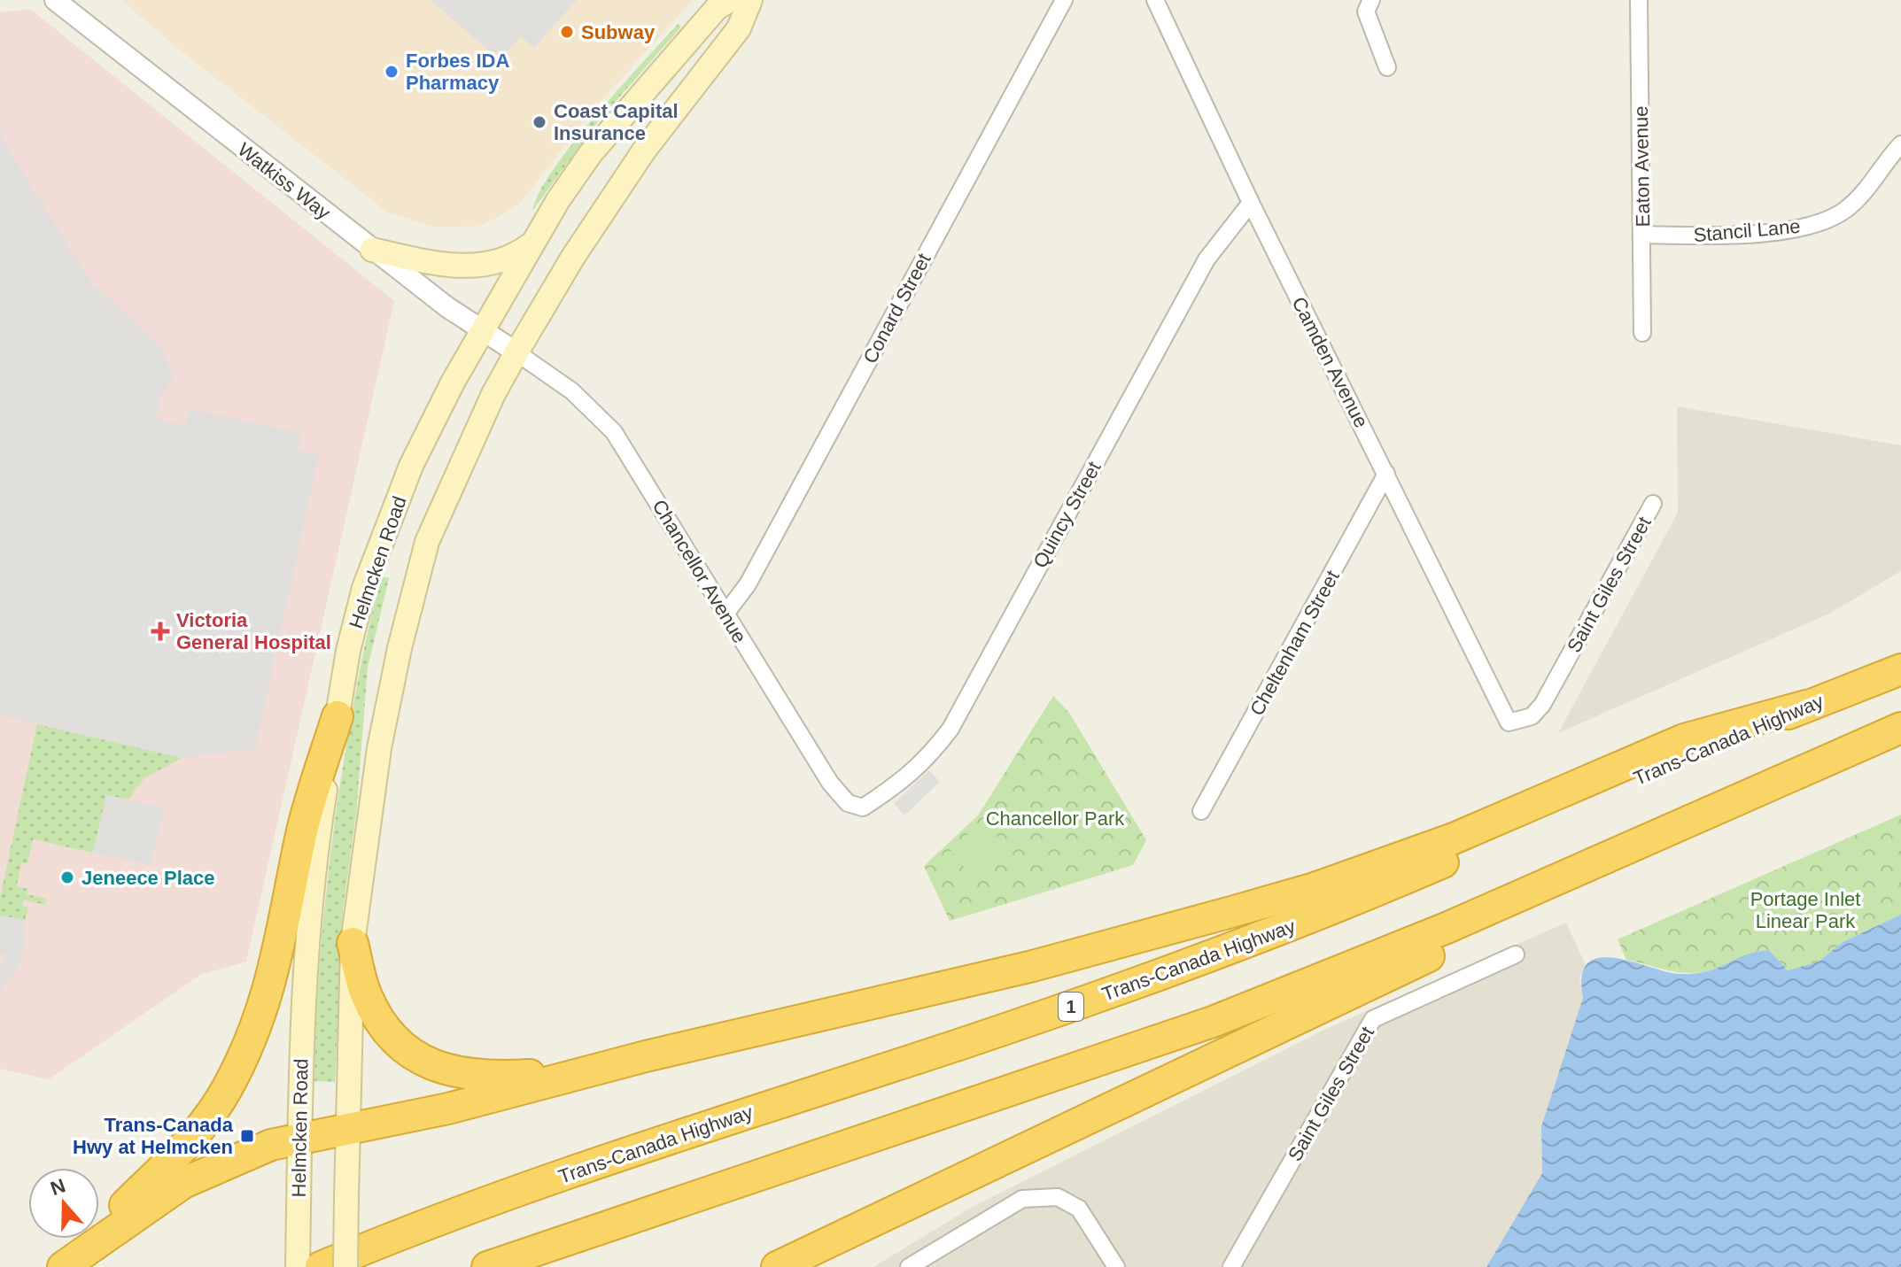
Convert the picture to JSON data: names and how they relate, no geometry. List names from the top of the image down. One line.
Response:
{"streets":{"highway":["Trans-Canada Highway","1"],"main road":["Helmcken Road"],"street":["Eaton Avenue","Watkiss Way","Stancil Lane","Conard Street","Camden Avenue","Quincy Street","Chancellor Avenue","Saint Giles Street","Cheltenham Street"]},"crossings":[["Eaton Avenue","Stancil Lane"],["Watkiss Way","Helmcken Road"],["Watkiss Way","Chancellor Avenue"],["Conard Street","Chancellor Avenue"],["Camden Avenue","Quincy Street"],["Camden Avenue","Saint Giles Street"],["Camden Avenue","Cheltenham Street"],["Quincy Street","Chancellor Avenue"],["Helmcken Road","Chancellor Avenue"]],"parks":["Chancellor Park","Portage Inlet Linear Park"],"places":{"other":["Subway","Forbes IDA Pharmacy","Coast Capital Insurance","Jeneece Place"],"health":["Victoria General Hospital"],"transit":["Trans-Canada Hwy at Helmcken"]},"north":"top"}
